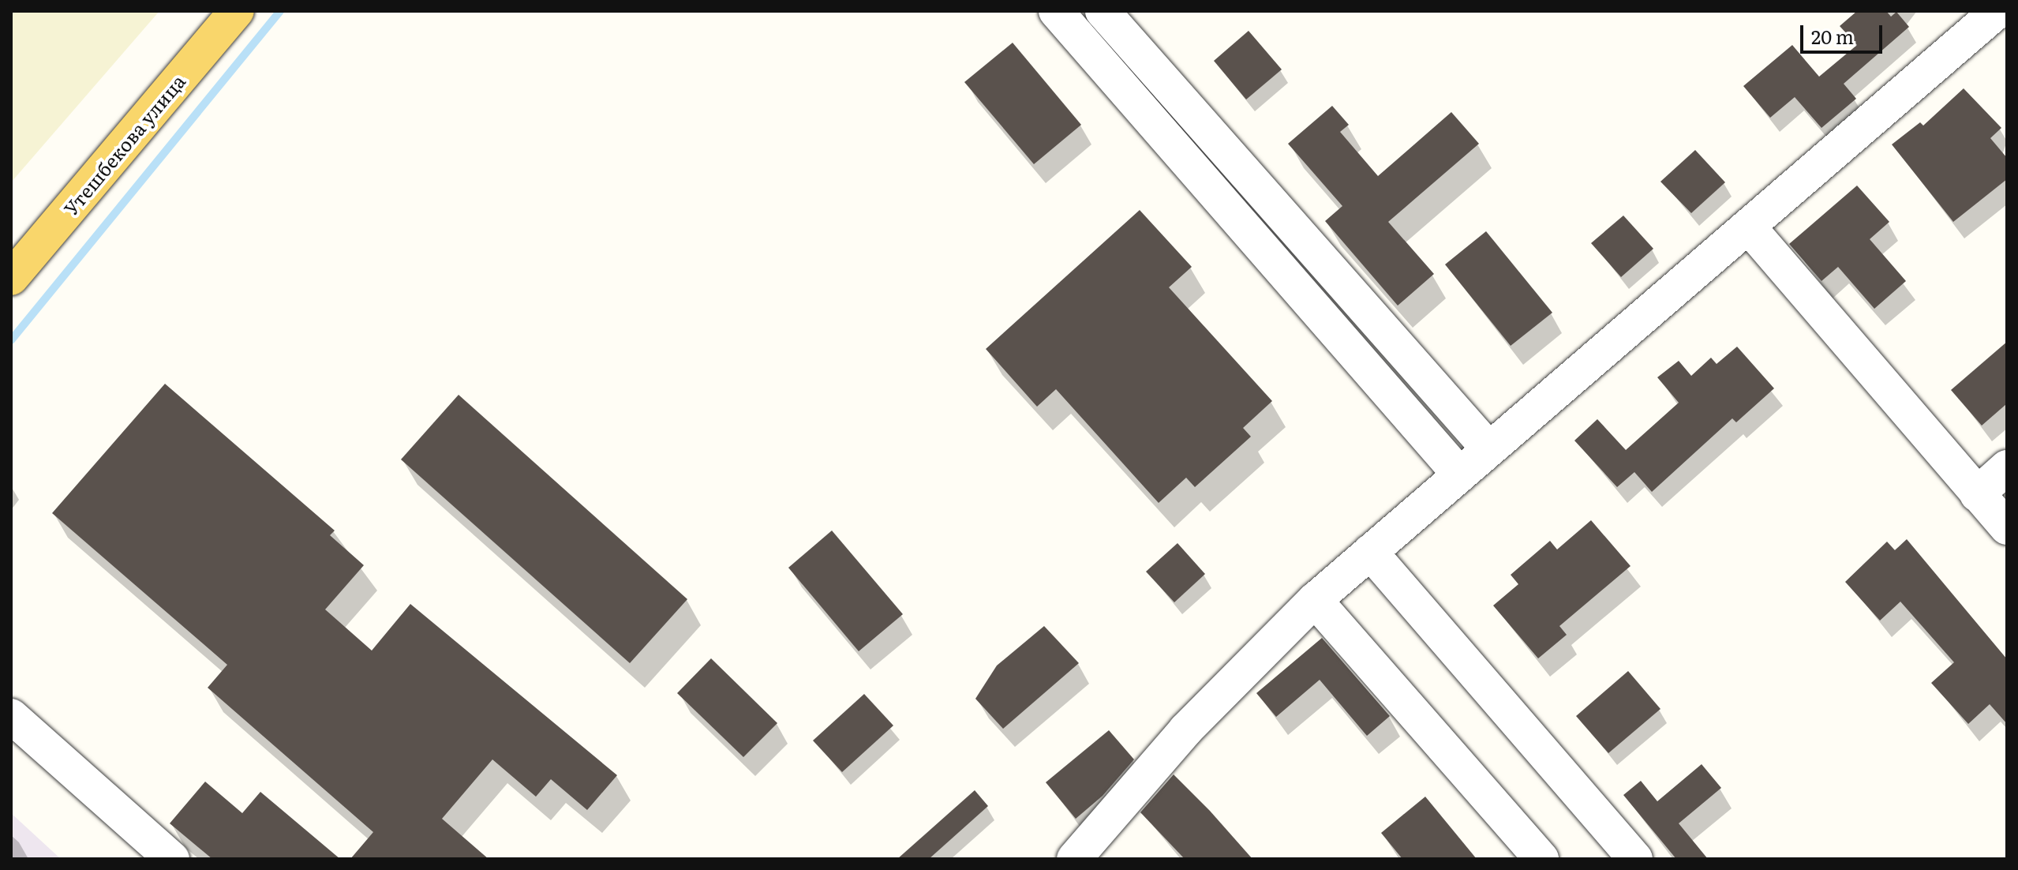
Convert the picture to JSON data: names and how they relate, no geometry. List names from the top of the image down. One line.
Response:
{"streets":{"main road":["Утешбекова улица"]},"scale_bar":"20 m"}
